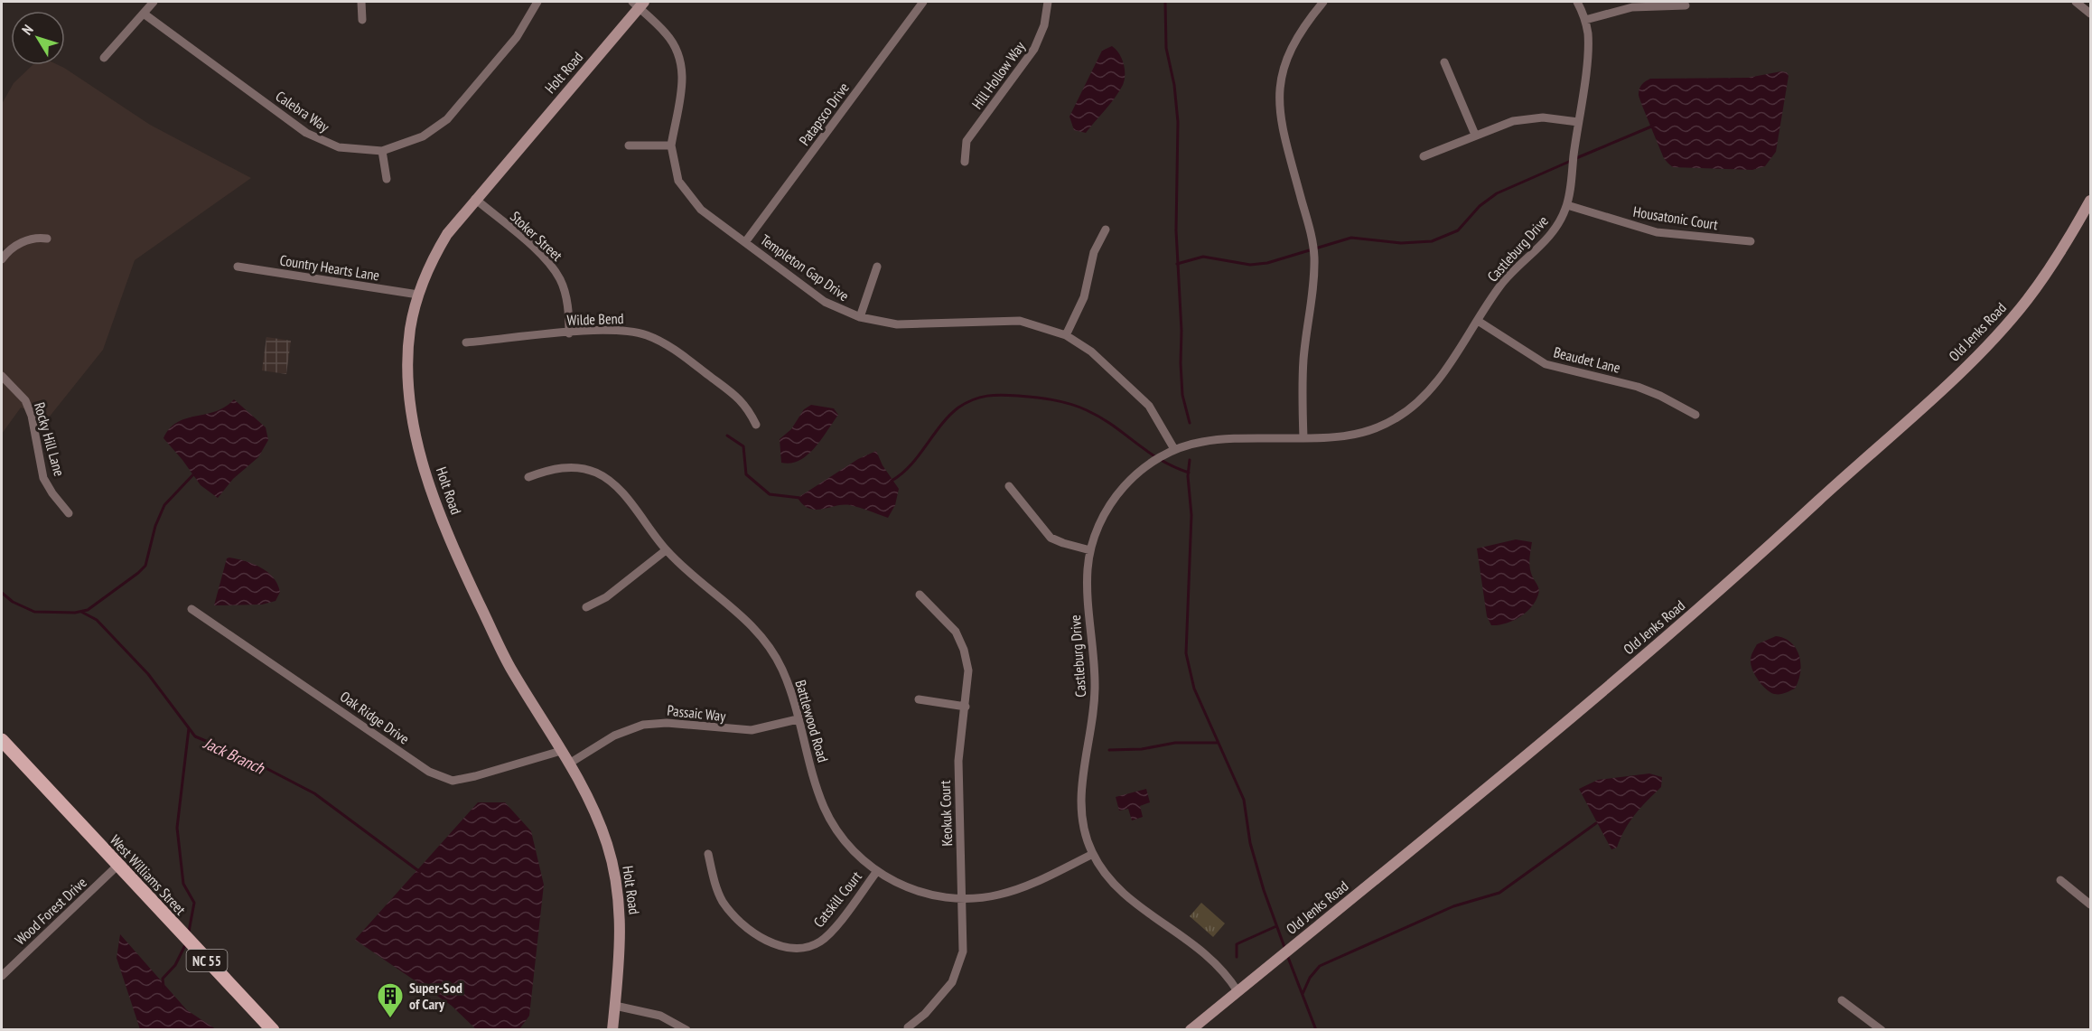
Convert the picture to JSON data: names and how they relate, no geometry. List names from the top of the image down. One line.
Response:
{"streets":{"main road":["West Williams Street","NC 55"],"street":["Holt Road","Hill Hollow Way","Calebra Way","Patapsco Drive","Housatonic Court","Stoker Street","Castleburg Drive","Country Hearts Lane","Templeton Gap Drive","Wilde Bend","Old Jenks Road","Beaudet Lane","Rocky Hill Lane","Passaic Way","Oak Ridge Drive","Battlewood Road","Keokuk Court","Catskill Court","Wood Forest Drive"]},"crossings":[["Holt Road","Stoker Street"],["Holt Road","Country Hearts Lane"],["Holt Road","Templeton Gap Drive"],["Holt Road","Passaic Way"],["Holt Road","Oak Ridge Drive"],["Patapsco Drive","Templeton Gap Drive"],["Housatonic Court","Castleburg Drive"],["Stoker Street","Wilde Bend"],["Castleburg Drive","Templeton Gap Drive"],["Castleburg Drive","Old Jenks Road"],["Castleburg Drive","Beaudet Lane"],["Castleburg Drive","Battlewood Road"],["Passaic Way","Battlewood Road"],["Battlewood Road","Keokuk Court"],["Battlewood Road","Catskill Court"],["West Williams Street","Wood Forest Drive"]],"water":["Jack Branch"],"places":{"building":["Super-Sod of Cary"]},"north":"top left"}
